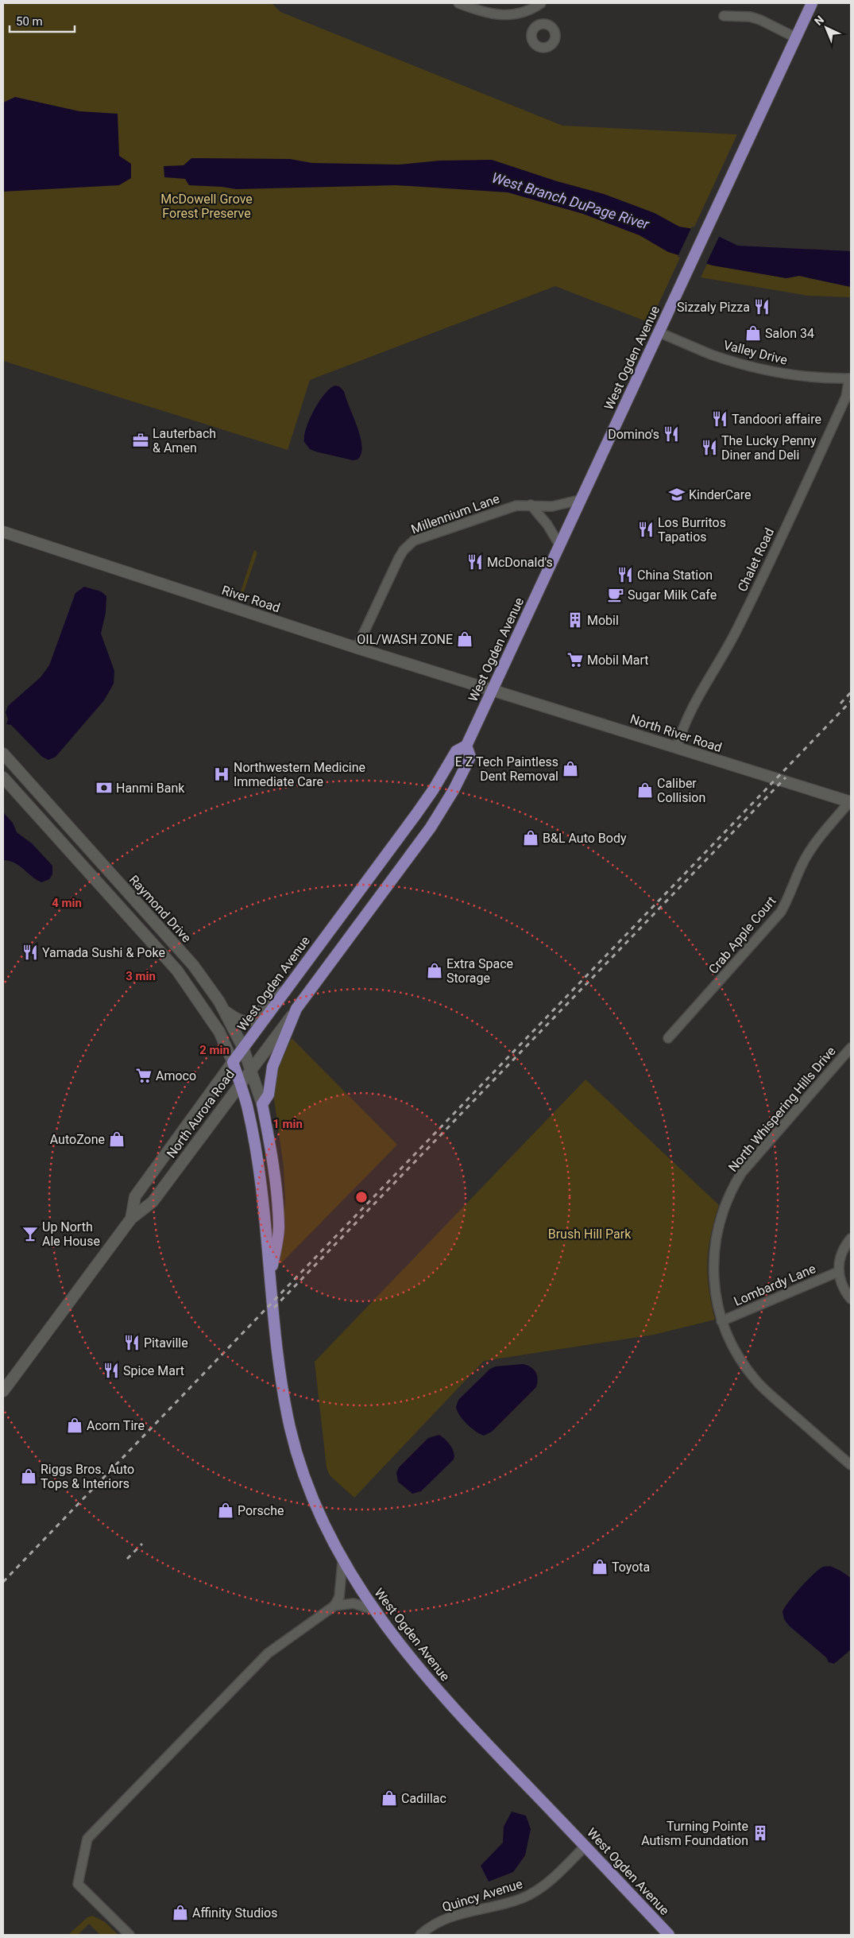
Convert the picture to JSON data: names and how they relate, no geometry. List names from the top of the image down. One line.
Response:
{"streets":{"main road":["West Ogden Avenue","North Aurora Road"],"street":["Valley Drive","Millennium Lane","Chalet Road","River Road","North River Road","Raymond Drive","Crab Apple Court","North Whispering Hills Drive","Lombardy Lane","Quincy Avenue"]},"crossings":[["Valley Drive","West Ogden Avenue"],["Valley Drive","Chalet Road"],["West Ogden Avenue","Millennium Lane"],["West Ogden Avenue","River Road"],["West Ogden Avenue","North River Road"],["West Ogden Avenue","Raymond Drive"],["West Ogden Avenue","North Aurora Road"],["West Ogden Avenue","Quincy Avenue"],["Millennium Lane","River Road"],["Chalet Road","North River Road"],["River Road","North River Road"],["North River Road","Crab Apple Court"],["Raymond Drive","North Aurora Road"],["North Whispering Hills Drive","Lombardy Lane"]],"water":["West Branch DuPage River"],"parks":["McDowell Grove Forest Preserve","Brush Hill Park"],"places":{"restaurant":["Sizzaly Pizza","Tandoori affaire","Domino's","The Lucky Penny Diner and Deli","Los Burritos Tapatios","McDonald's","China Station","Yamada Sushi & Poke","Pitaville","Spice Mart"],"shop":["Salon 34","OIL/WASH ZONE","E Z Tech Paintless Dent Removal","Caliber Collision","B&L Auto Body","Extra Space Storage","AutoZone","Acorn Tire","Riggs Bros. Auto Tops & Interiors","Porsche","Toyota","Cadillac","Affinity Studios"],"office":["Lauterbach & Amen"],"school or university":["KinderCare"],"cafe":["Sugar Milk Cafe"],"building":["Mobil","Turning Pointe Autism Foundation"],"supermarket":["Mobil Mart","Amoco"],"hospital":["Northwestern Medicine Immediate Care"],"bank":["Hanmi Bank"],"bar":["Up North Ale House"]},"scale_bar":"50 m","north":"top left","rings":["4 min","3 min","2 min","1 min"]}
